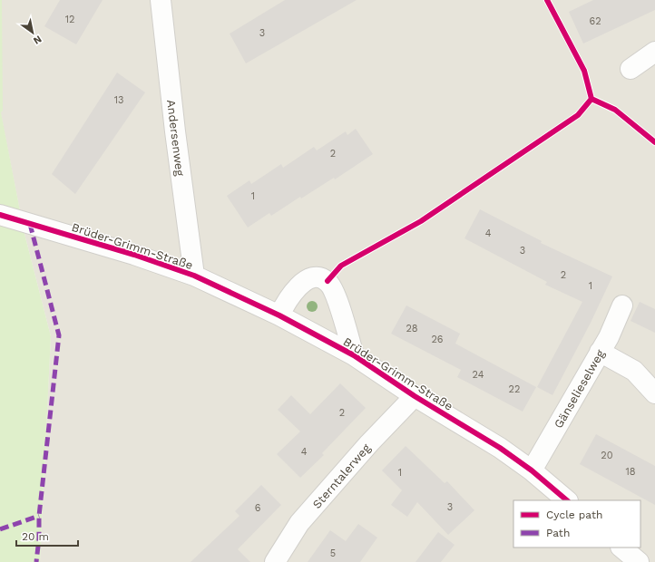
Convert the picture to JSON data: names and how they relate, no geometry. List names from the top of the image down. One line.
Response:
{"streets":{"street":["Andersenweg","Brüder-Grimm-Straße","Gänselieselweg","Sterntalerweg"]},"crossings":[["Andersenweg","Brüder-Grimm-Straße"],["Brüder-Grimm-Straße","Gänselieselweg"],["Brüder-Grimm-Straße","Sterntalerweg"]],"house_numbers":["12","62","3","13","2","1","4","3","2","1","28","26","24","22","2","4","20","18","1","3","6","5"],"legend":["Cycle path","Path"],"scale_bar":"20 m","north":"bottom right"}
